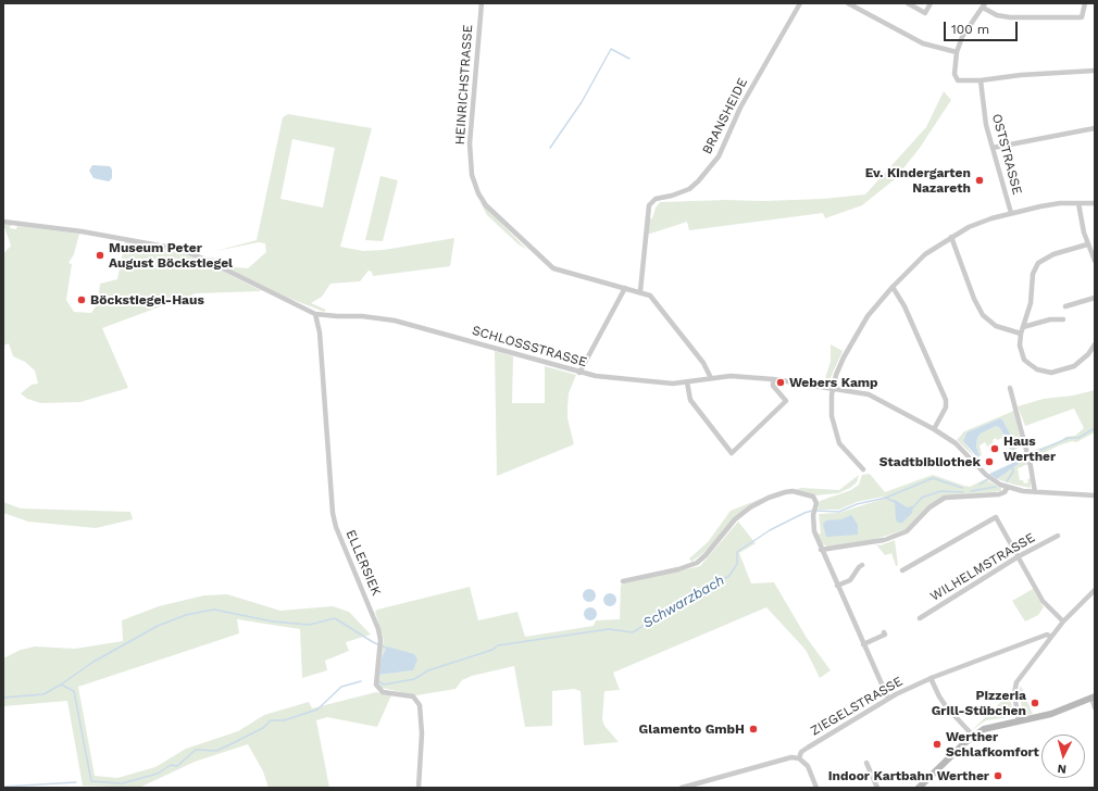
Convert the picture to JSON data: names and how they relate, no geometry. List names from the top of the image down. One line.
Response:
{"streets":{"street":["HEINRICHSTRASSE","BRANSHEIDE","OSTSTRASSE","SCHLOSSSTRASSE","ELLERSIEK","WILHELMSTRASSE","ZIEGELSTRASSE"]},"crossings":[["HEINRICHSTRASSE","BRANSHEIDE"],["HEINRICHSTRASSE","SCHLOSSSTRASSE"],["SCHLOSSSTRASSE","ELLERSIEK"]],"water":["Schwarzbach"],"places":["Ev. Kindergarten Nazareth","Museum Peter August Böckstiegel","Böckstiegel-Haus","Webers Kamp","Haus Werther","Stadtbibliothek","Pizzeria Grill-Stübchen","Glamento GmbH","Werther Schlafkomfort","Indoor Kartbahn Werther"],"scale_bar":"100 m","north":"bottom"}
